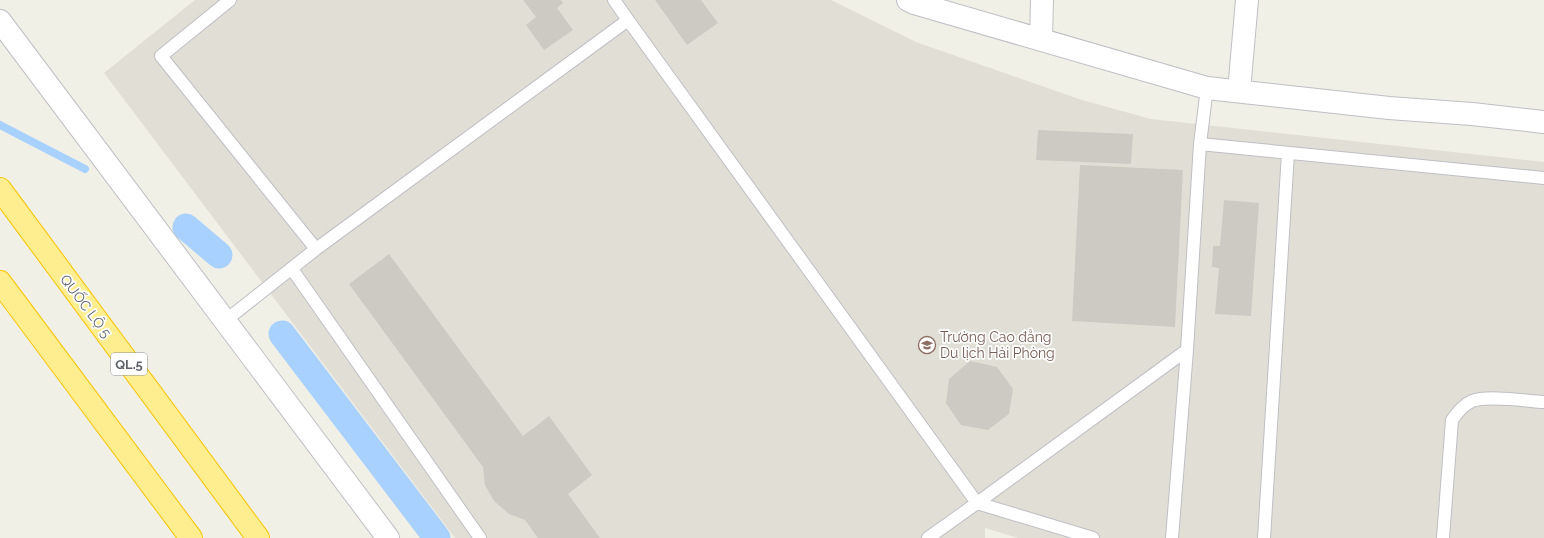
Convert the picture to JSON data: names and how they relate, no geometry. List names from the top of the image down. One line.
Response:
{"streets":{"highway":["QUỐC LỘ 5","QL.5"]},"places":{"school or university":["Trường Cao đẳng Du lịch Hải Phòng"]}}
